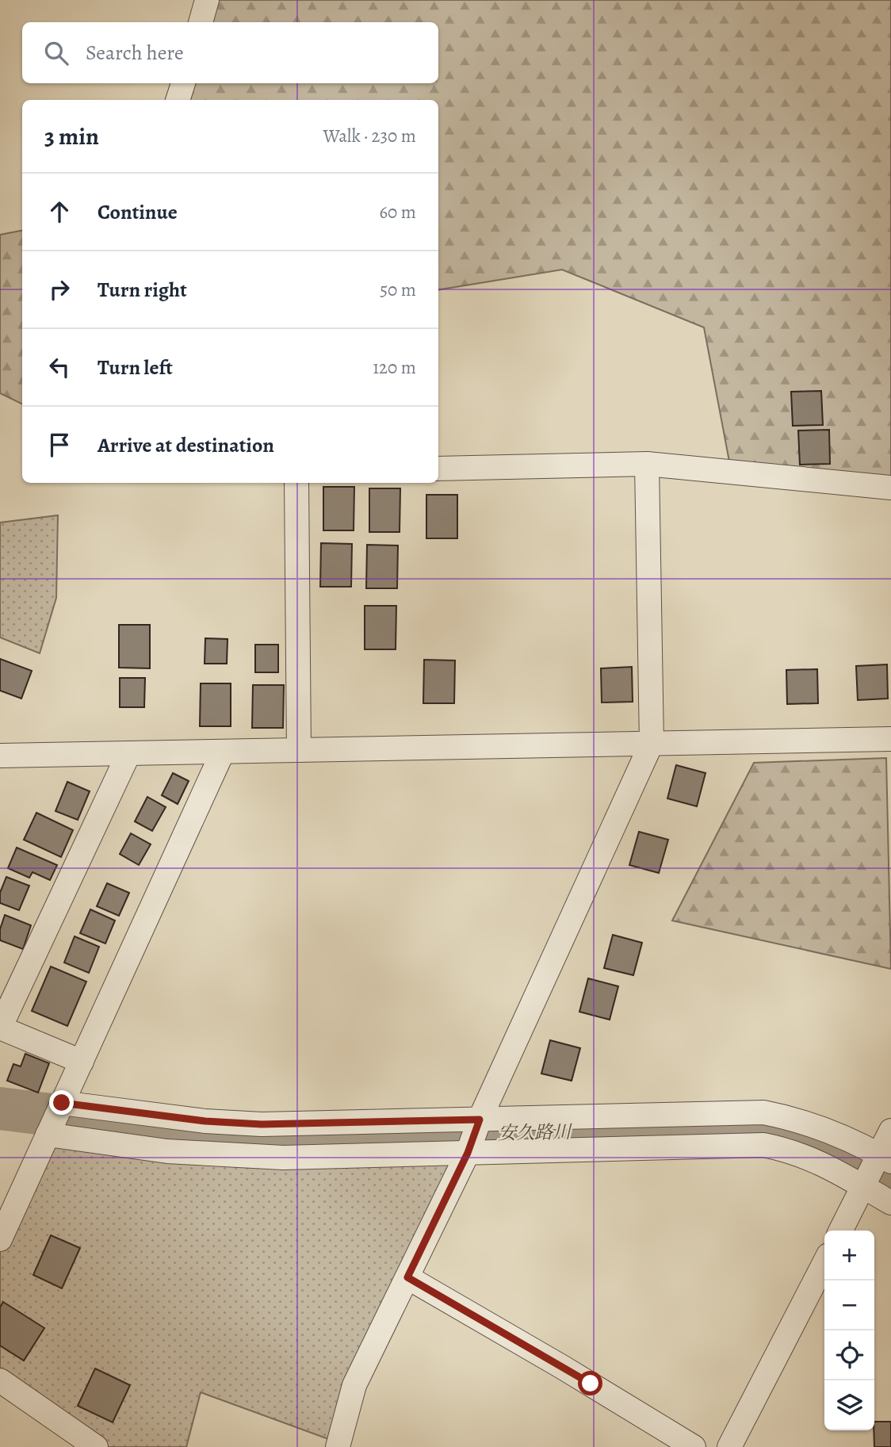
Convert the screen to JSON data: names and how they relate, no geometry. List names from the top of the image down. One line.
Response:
{"water":["安久路川"],"page":{"search":"Search here","heading":["3 min","Walk · 230 m"],"list":[["Continue","60 m"],["Turn right","50 m"],["Turn left","120 m"],"Arrive at destination"],"map_buttons":["+","−"]}}
